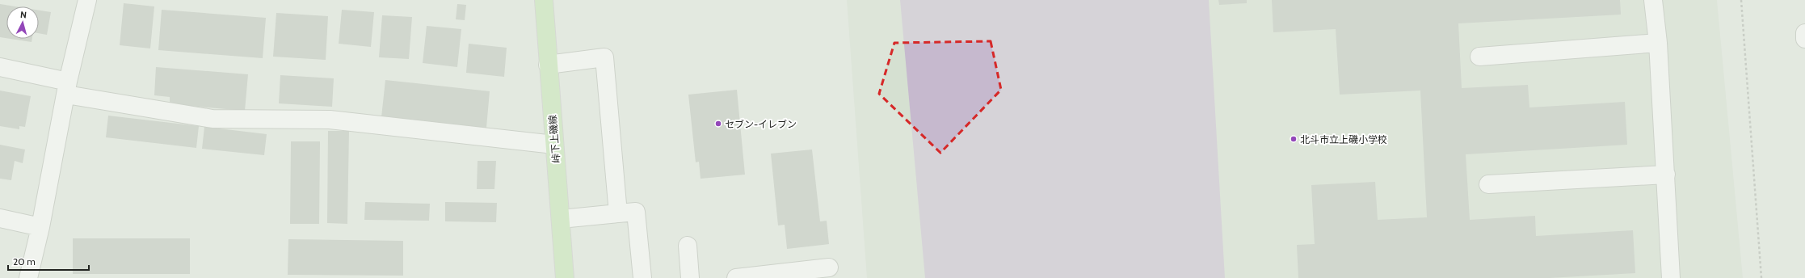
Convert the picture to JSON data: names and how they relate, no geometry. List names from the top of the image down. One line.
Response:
{"streets":{"main road":["峠下上磯線"]},"places":["セブン-イレブン","北斗市立上磯小学校"],"scale_bar":"20 m","north":"top"}
